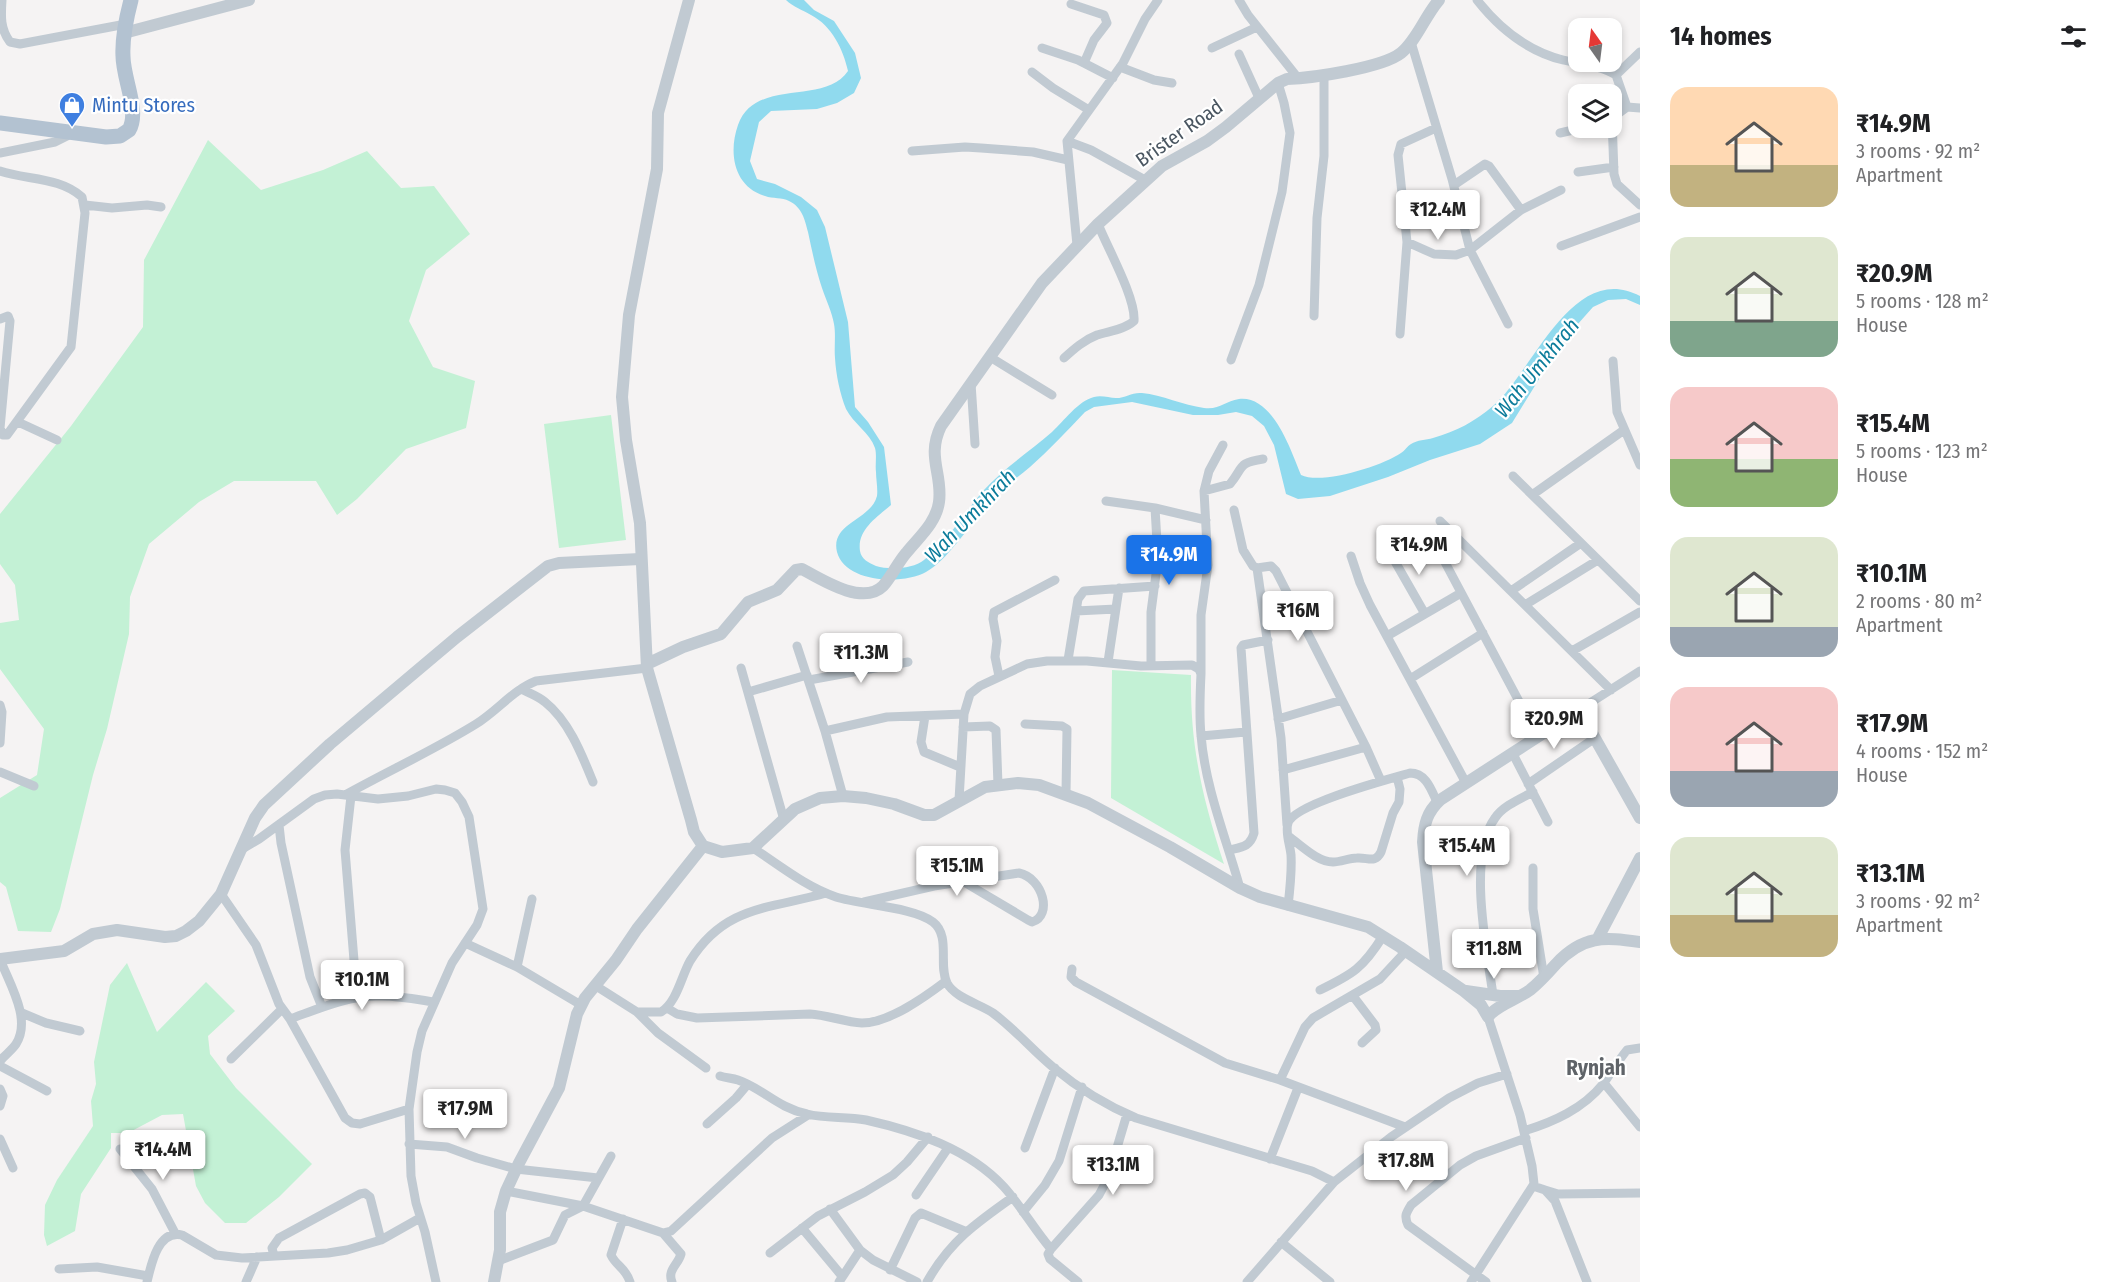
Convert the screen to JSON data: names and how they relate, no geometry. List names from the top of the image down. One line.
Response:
{"streets":{"street":["Brister Road"]},"districts":["Rynjah"],"water":["Wah Umkhrah"],"places":{"shop":["Mintu Stores"]},"north":"top","page":{"heading":"14 homes","list":[{"name":"₹14.9M","note":"3 rooms · 92 m² · Apartment"},{"name":"₹20.9M","note":"5 rooms · 128 m² · House"},{"name":"₹15.4M","note":"5 rooms · 123 m² · House"},{"name":"₹10.1M","note":"2 rooms · 80 m² · Apartment"},{"name":"₹17.9M","note":"4 rooms · 152 m² · House"},{"name":"₹13.1M","note":"3 rooms · 92 m² · Apartment"}],"price":["₹12.4M","₹14.9M","₹14.9M","₹16M","₹11.3M","₹20.9M","₹15.4M","₹15.1M","₹11.8M","₹10.1M","₹17.9M","₹14.4M","₹17.8M","₹13.1M"]}}
